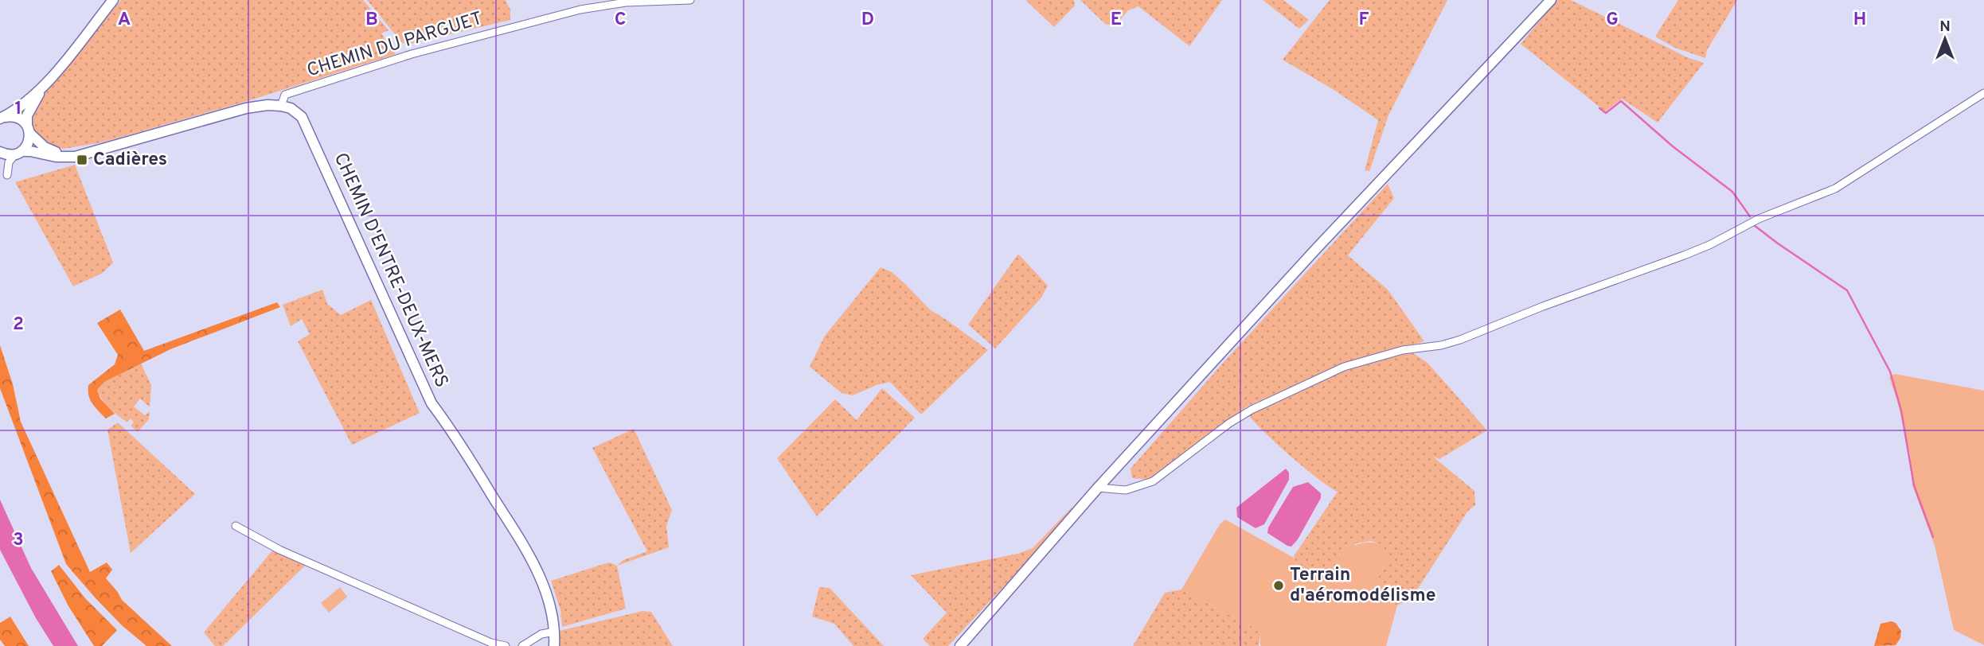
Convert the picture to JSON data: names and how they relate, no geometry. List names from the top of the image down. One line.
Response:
{"streets":{"street":["CHEMIN DU PARGUET","CHEMIN D'ENTRE-DEUX-MERS"]},"crossings":[["CHEMIN DU PARGUET","CHEMIN D'ENTRE-DEUX-MERS"]],"places":{"transit":["Cadières"],"other":["Terrain d'aéromodélisme"]},"north":"top","grid":{"columns":["A","B","C","D","E","F","G","H"],"rows":["1","2","3"]}}
